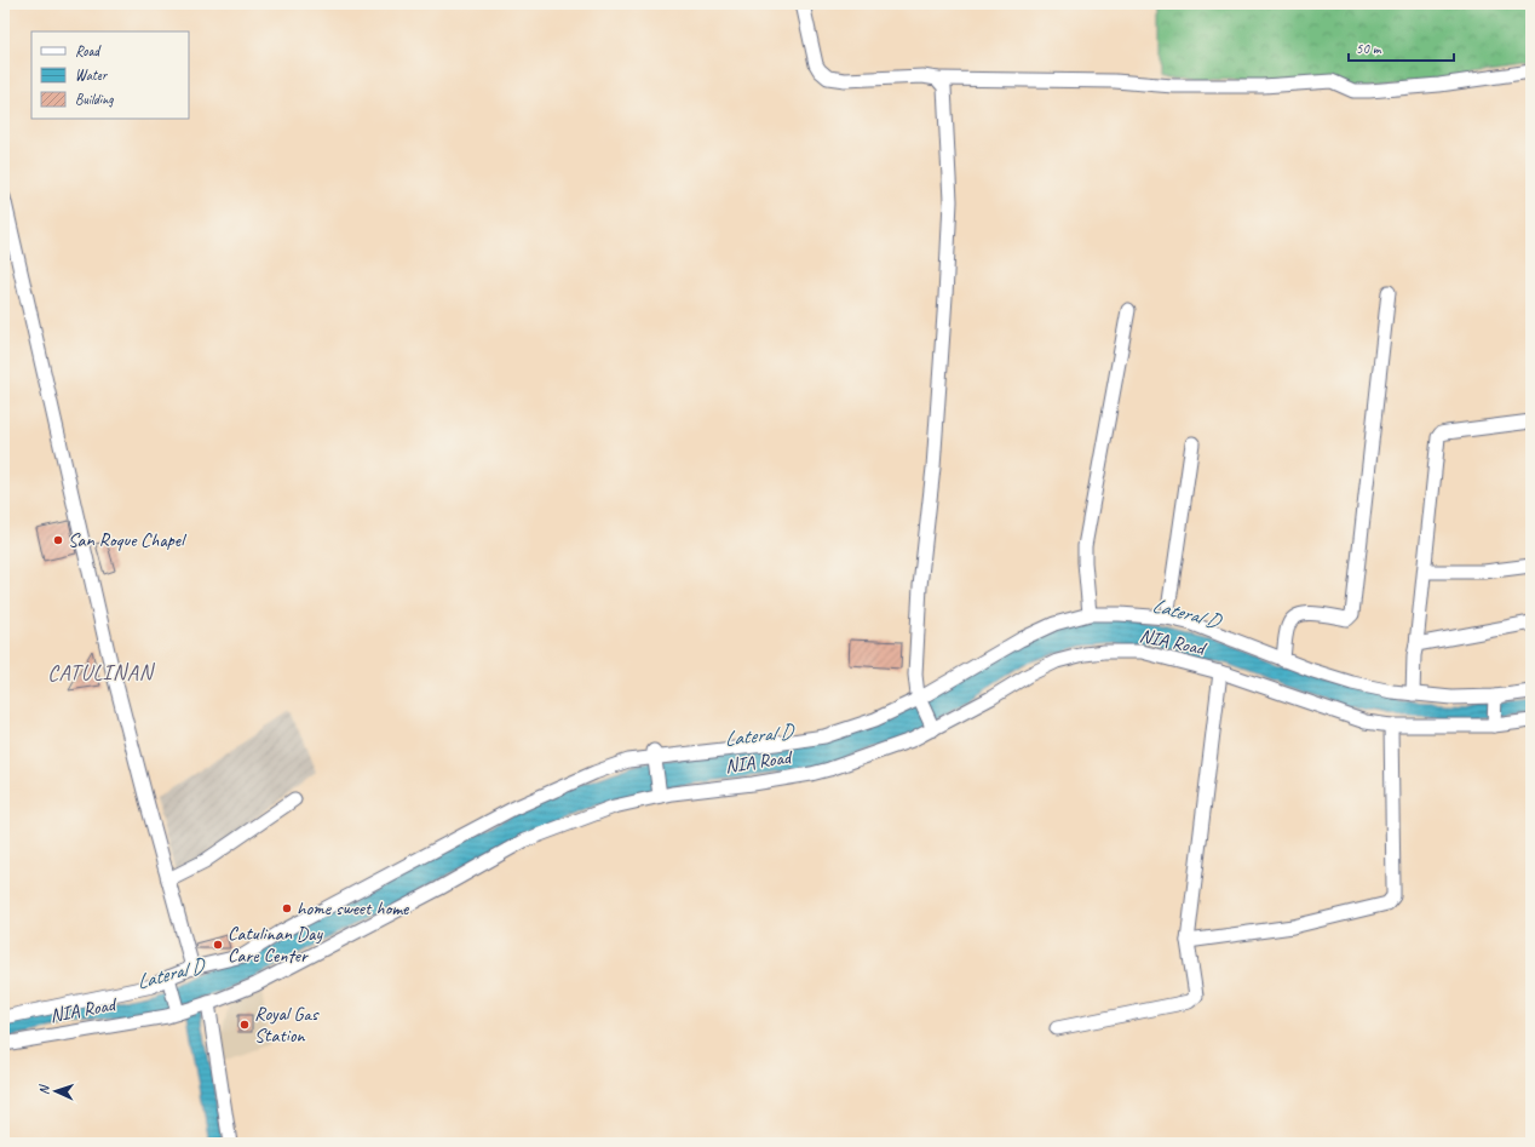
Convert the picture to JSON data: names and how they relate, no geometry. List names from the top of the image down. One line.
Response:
{"streets":{"street":["NIA Road"]},"districts":["CATULINAN"],"water":["Lateral D"],"places":["San Roque Chapel","home sweet home","Catulinan Day Care Center","Royal Gas Station"],"legend":["Road","Water","Building"],"scale_bar":"50 m","north":"left"}
